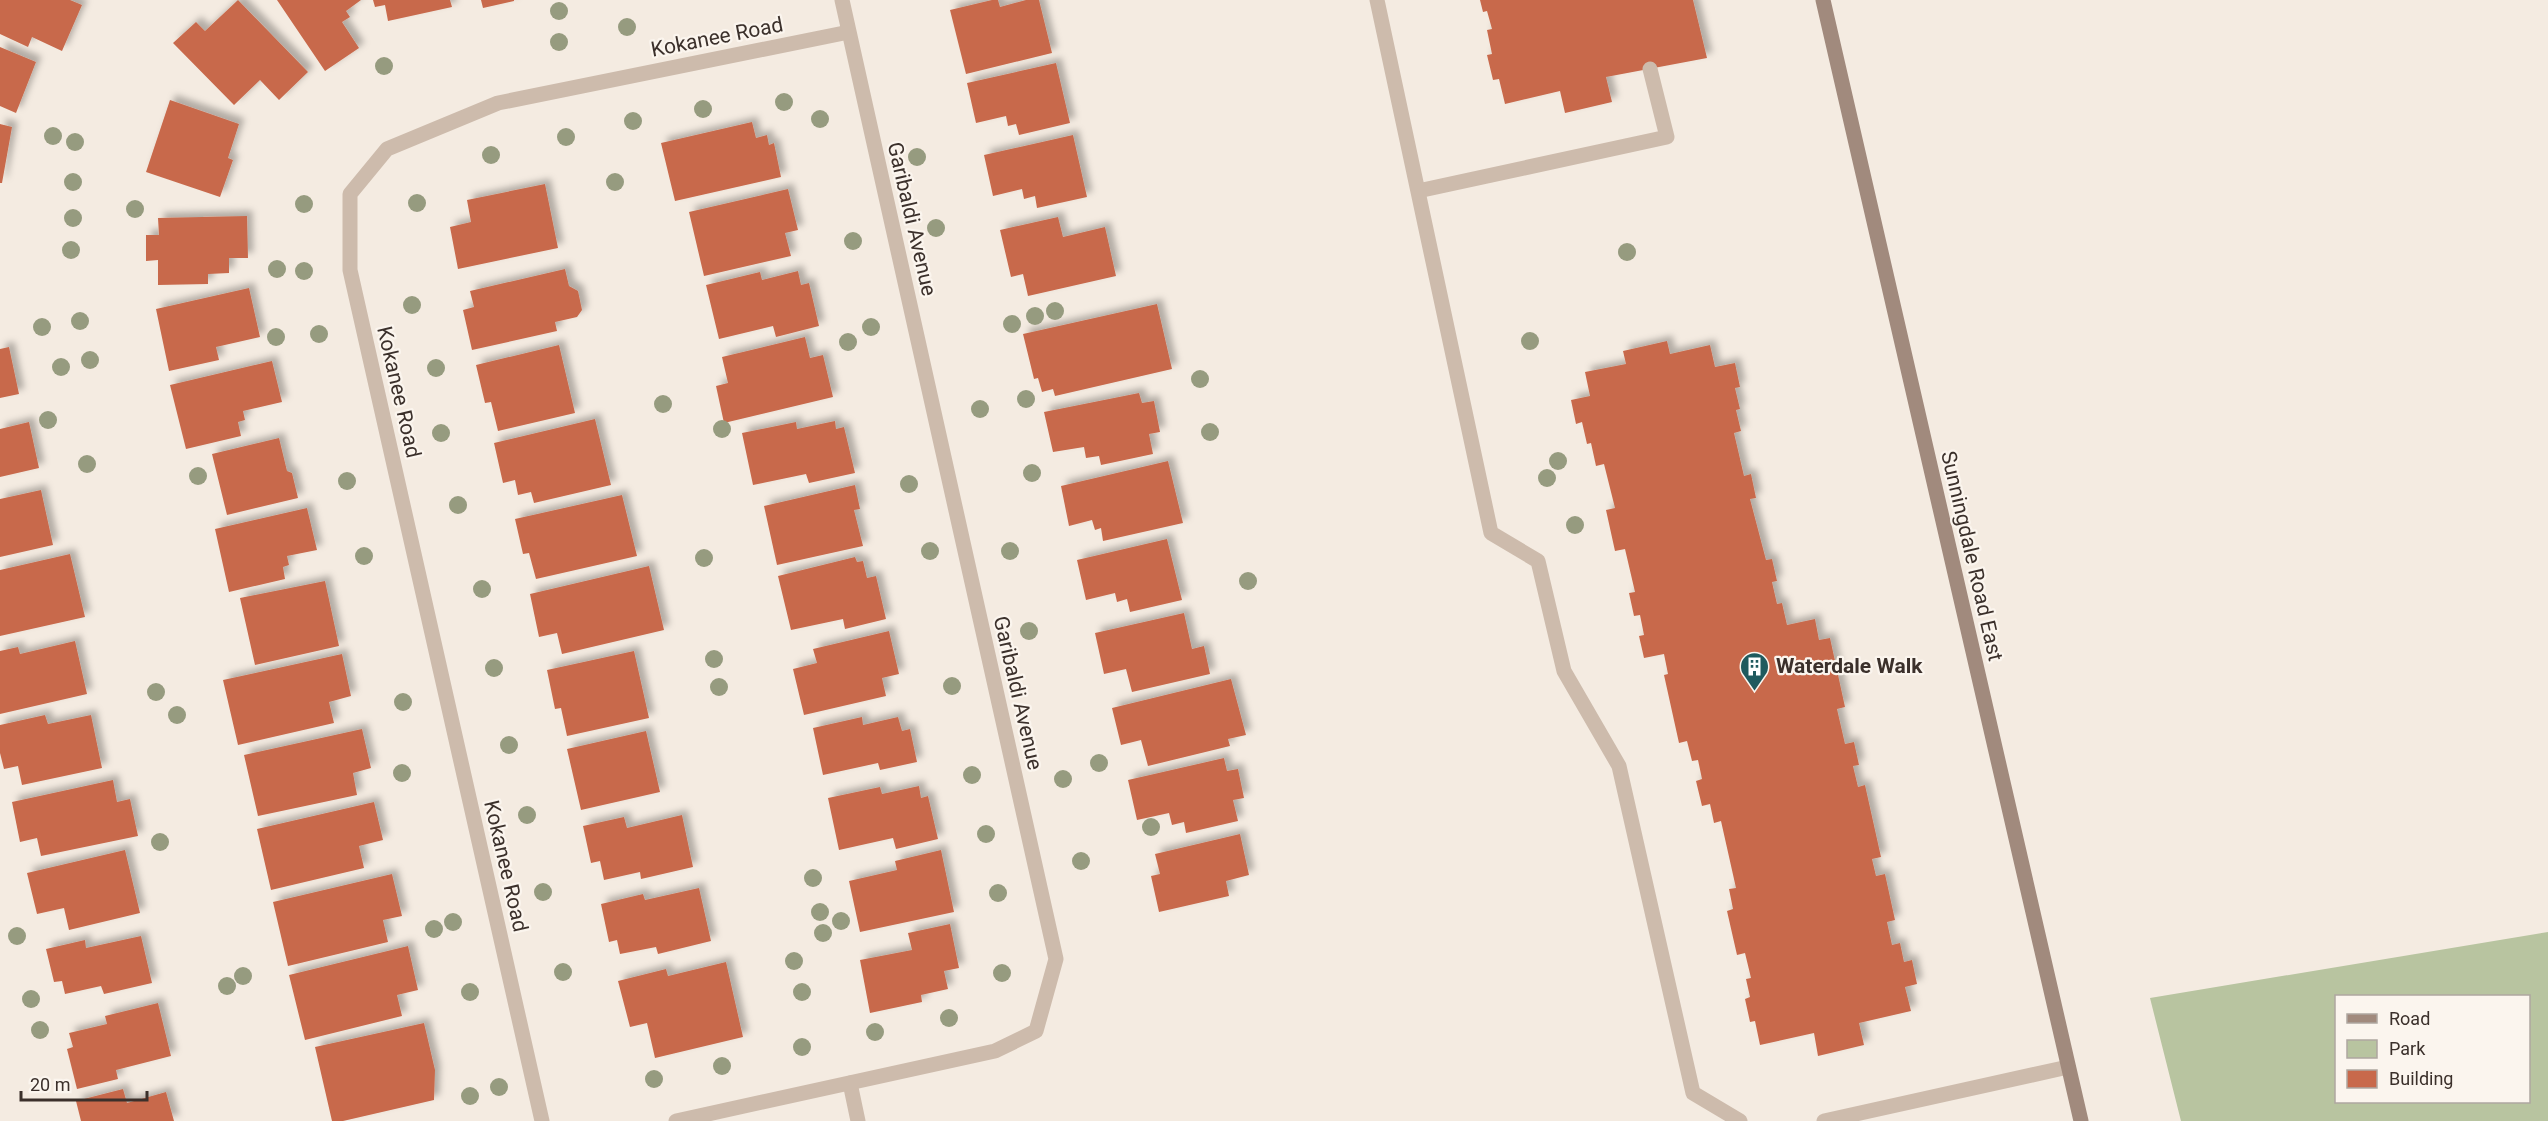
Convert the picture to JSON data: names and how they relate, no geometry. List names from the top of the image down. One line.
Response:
{"streets":{"main road":["Sunningdale Road East"],"street":["Kokanee Road","Garibaldi Avenue"]},"crossings":[["Kokanee Road","Garibaldi Avenue"]],"places":{"building":["Waterdale Walk"]},"legend":["Road","Park","Building"],"scale_bar":"20 m"}
